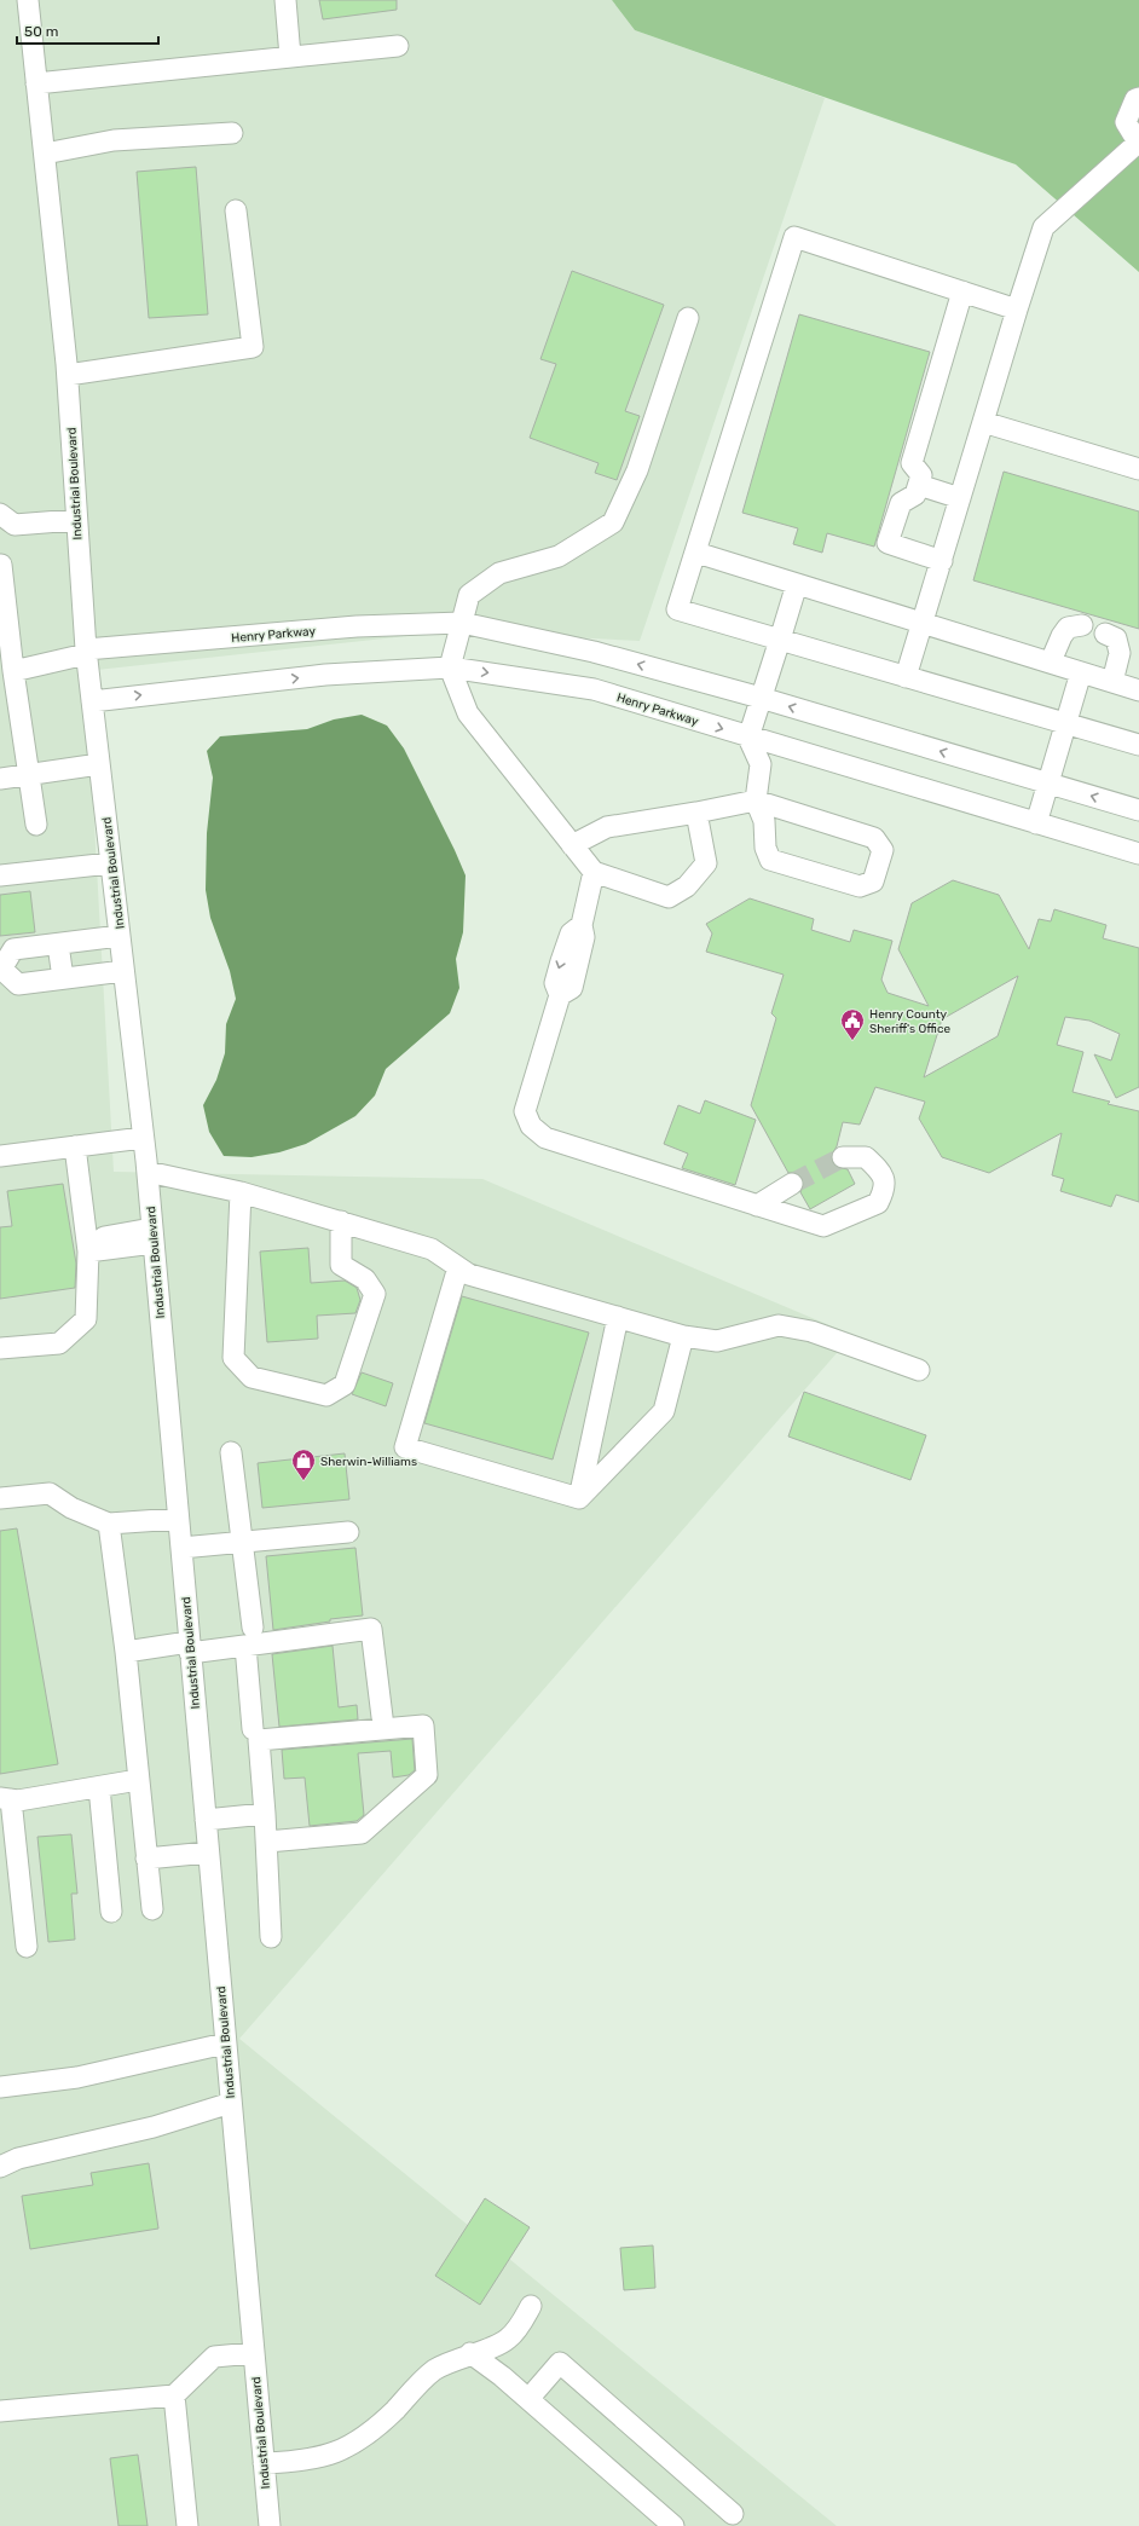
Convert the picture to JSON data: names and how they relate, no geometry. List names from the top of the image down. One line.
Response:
{"streets":{"street":["Industrial Boulevard","Henry Parkway"]},"crossings":[["Industrial Boulevard","Henry Parkway"]],"places":{"public building":["Henry County Sheriff's Office"],"shop":["Sherwin-Williams"]},"scale_bar":"50 m"}
